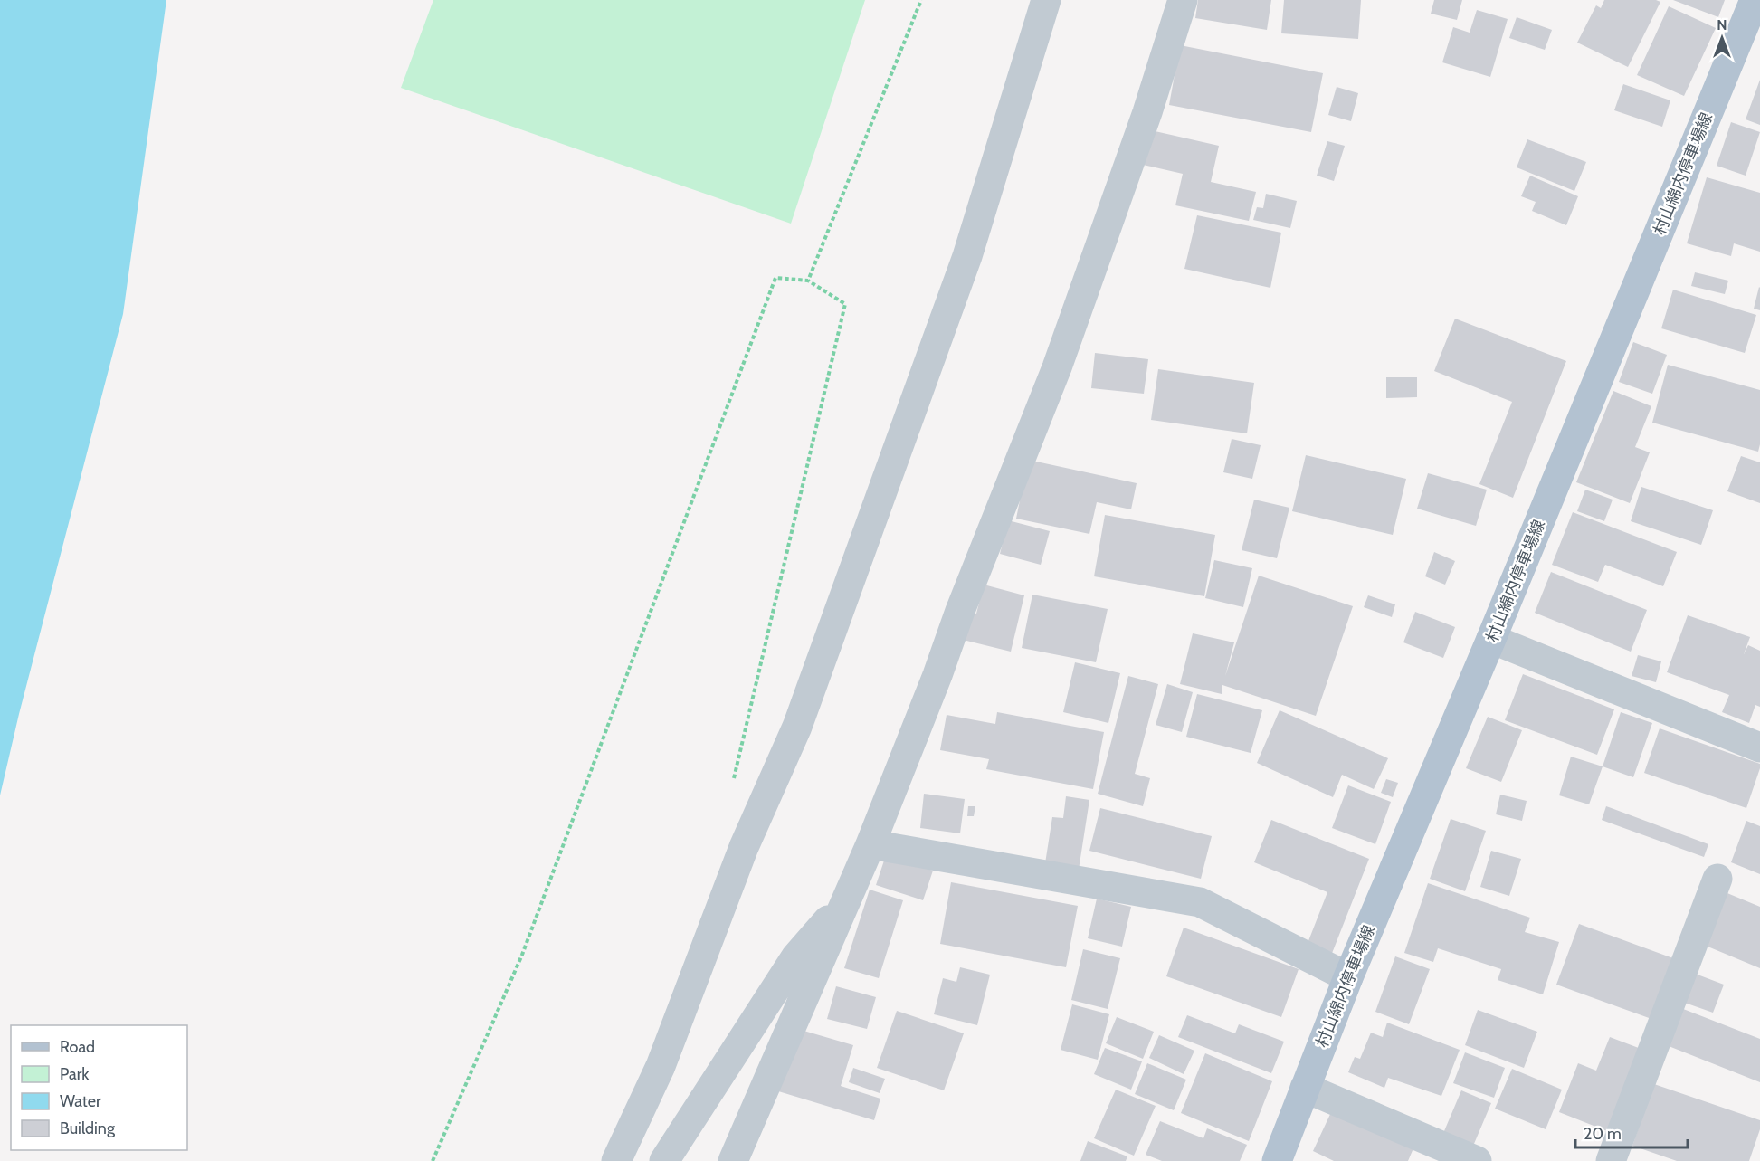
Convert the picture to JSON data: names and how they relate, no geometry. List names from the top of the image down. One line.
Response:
{"streets":{"main road":["村山綿内停車場線"]},"legend":["Road","Park","Water","Building"],"scale_bar":"20 m","north":"top"}
